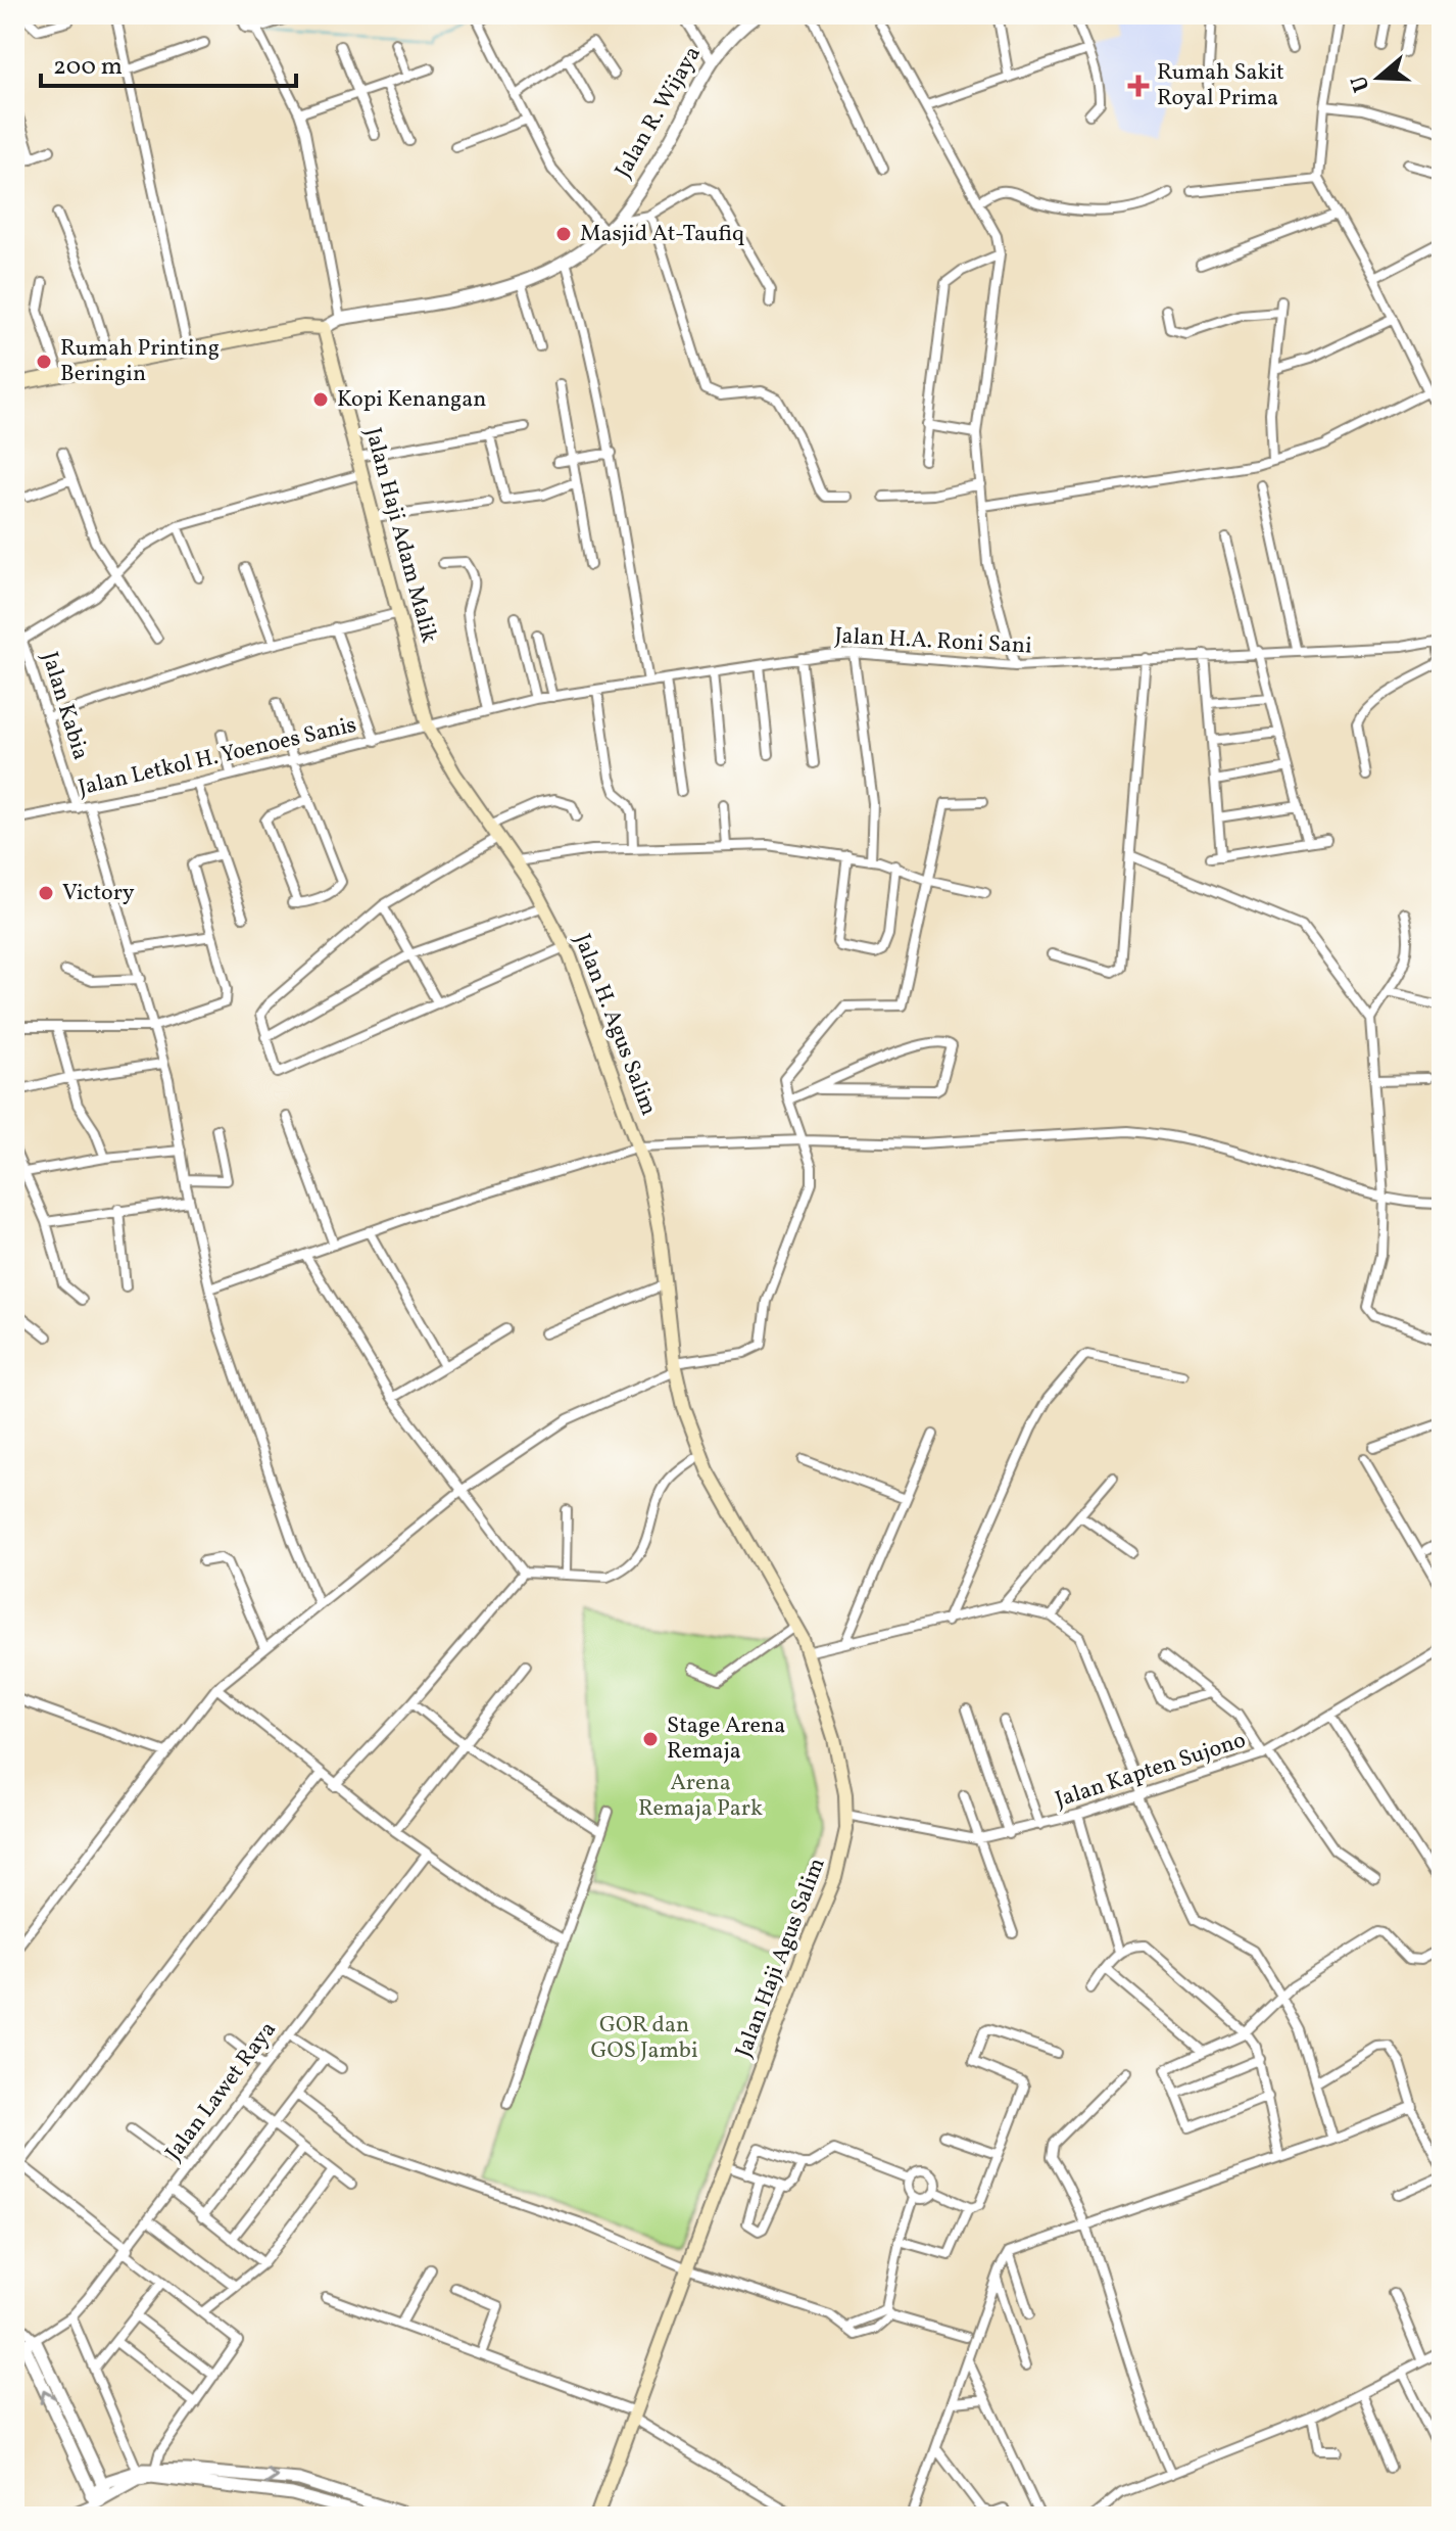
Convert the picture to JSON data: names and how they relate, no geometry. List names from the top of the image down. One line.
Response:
{"streets":{"main road":["Jalan Haji Adam Malik","Jalan H. Agus Salim","Jalan Haji Agus Salim"],"street":["Jalan R. Wijaya","Jalan H.A. Roni Sani","Jalan Kabia","Jalan Letkol H. Yoenoes Sanis","Jalan Kapten Sujono","Jalan Lawet Raya"]},"crossings":[["Jalan R. Wijaya","Jalan Haji Adam Malik"],["Jalan Haji Adam Malik","Jalan H.A. Roni Sani"],["Jalan Haji Adam Malik","Jalan Letkol H. Yoenoes Sanis"],["Jalan Haji Adam Malik","Jalan H. Agus Salim"],["Jalan H.A. Roni Sani","Jalan Letkol H. Yoenoes Sanis"],["Jalan H.A. Roni Sani","Jalan H. Agus Salim"],["Jalan Kabia","Jalan Letkol H. Yoenoes Sanis"],["Jalan Letkol H. Yoenoes Sanis","Jalan H. Agus Salim"],["Jalan H. Agus Salim","Jalan Haji Agus Salim"],["Jalan Kapten Sujono","Jalan Haji Agus Salim"]],"parks":["Arena Remaja Park","GOR dan GOS Jambi"],"places":{"health":["Rumah Sakit Royal Prima"],"other":["Masjid At-Taufiq","Rumah Printing Beringin","Kopi Kenangan","Victory","Stage Arena Remaja"]},"scale_bar":"200 m","north":"left"}
